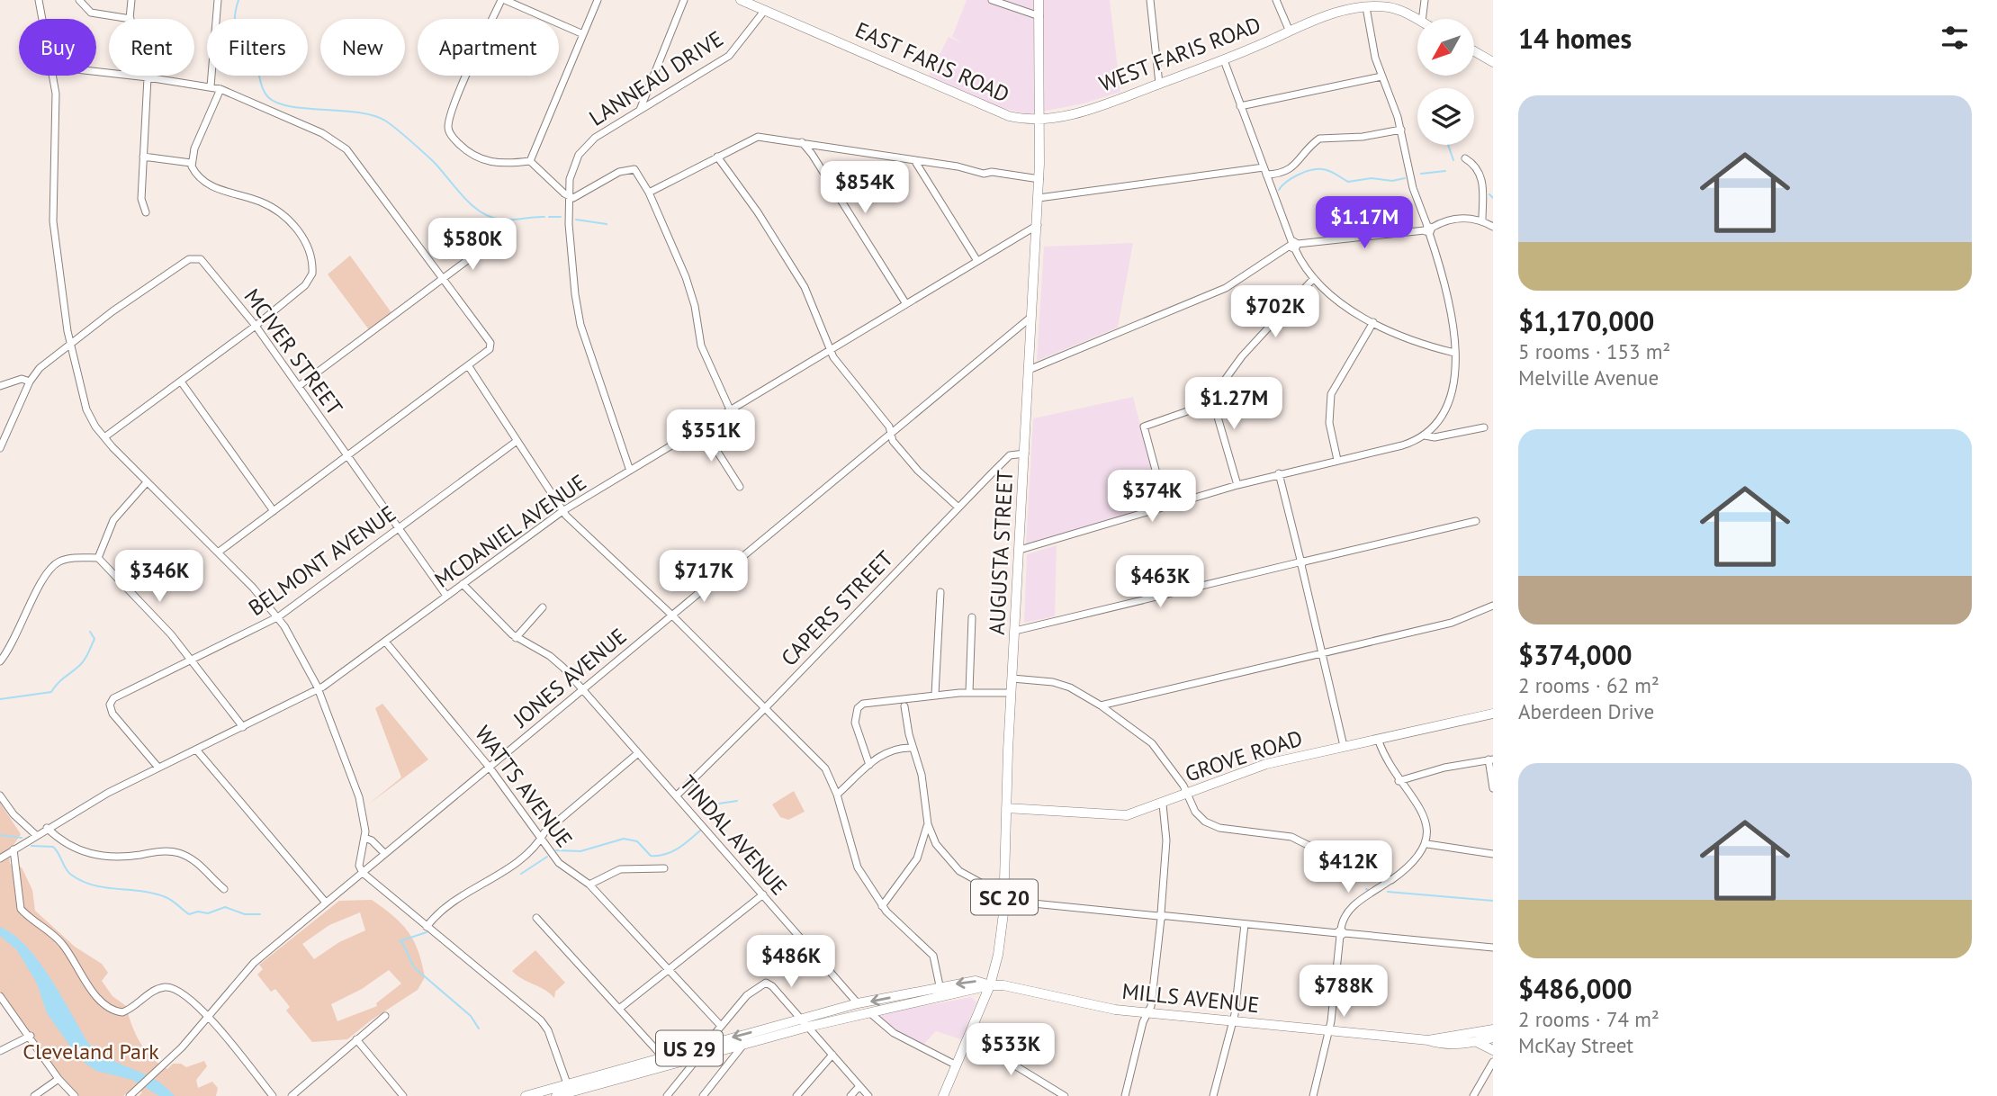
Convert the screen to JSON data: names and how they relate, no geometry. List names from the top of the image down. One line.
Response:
{"streets":{"main road":["WEST FARIS ROAD","EAST FARIS ROAD","AUGUSTA STREET","GROVE ROAD","SC 20","MILLS AVENUE","US 29"],"street":["LANNEAU DRIVE","MCIVER STREET","MCDANIEL AVENUE","BELMONT AVENUE","CAPERS STREET","JONES AVENUE","WATTS AVENUE","TINDAL AVENUE"]},"crossings":[["WEST FARIS ROAD","EAST FARIS ROAD"],["WEST FARIS ROAD","AUGUSTA STREET"],["EAST FARIS ROAD","LANNEAU DRIVE"],["EAST FARIS ROAD","AUGUSTA STREET"],["LANNEAU DRIVE","MCDANIEL AVENUE"],["MCIVER STREET","MCDANIEL AVENUE"],["MCIVER STREET","BELMONT AVENUE"],["MCDANIEL AVENUE","AUGUSTA STREET"],["MCDANIEL AVENUE","BELMONT AVENUE"],["MCDANIEL AVENUE","WATTS AVENUE"],["MCDANIEL AVENUE","TINDAL AVENUE"],["AUGUSTA STREET","CAPERS STREET"],["AUGUSTA STREET","JONES AVENUE"],["AUGUSTA STREET","GROVE ROAD"],["AUGUSTA STREET","MILLS AVENUE"],["AUGUSTA STREET","US 29"],["CAPERS STREET","TINDAL AVENUE"],["JONES AVENUE","WATTS AVENUE"],["JONES AVENUE","TINDAL AVENUE"],["TINDAL AVENUE","US 29"],["MILLS AVENUE","US 29"]],"parks":["Cleveland Park"],"north":"bottom left","page":{"heading":"14 homes","chip":["Buy","Rent","Filters","New","Apartment"],"list":[{"name":"$1,170,000","note":"5 rooms · 153 m² · Melville Avenue"},{"name":"$374,000","note":"2 rooms · 62 m² · Aberdeen Drive"},{"name":"$486,000","note":"2 rooms · 74 m² · McKay Street"}],"price":["$854K","$1.17M","$580K","$702K","$1.27M","$351K","$374K","$346K","$717K","$463K","$412K","$486K","$788K","$533K"]}}
